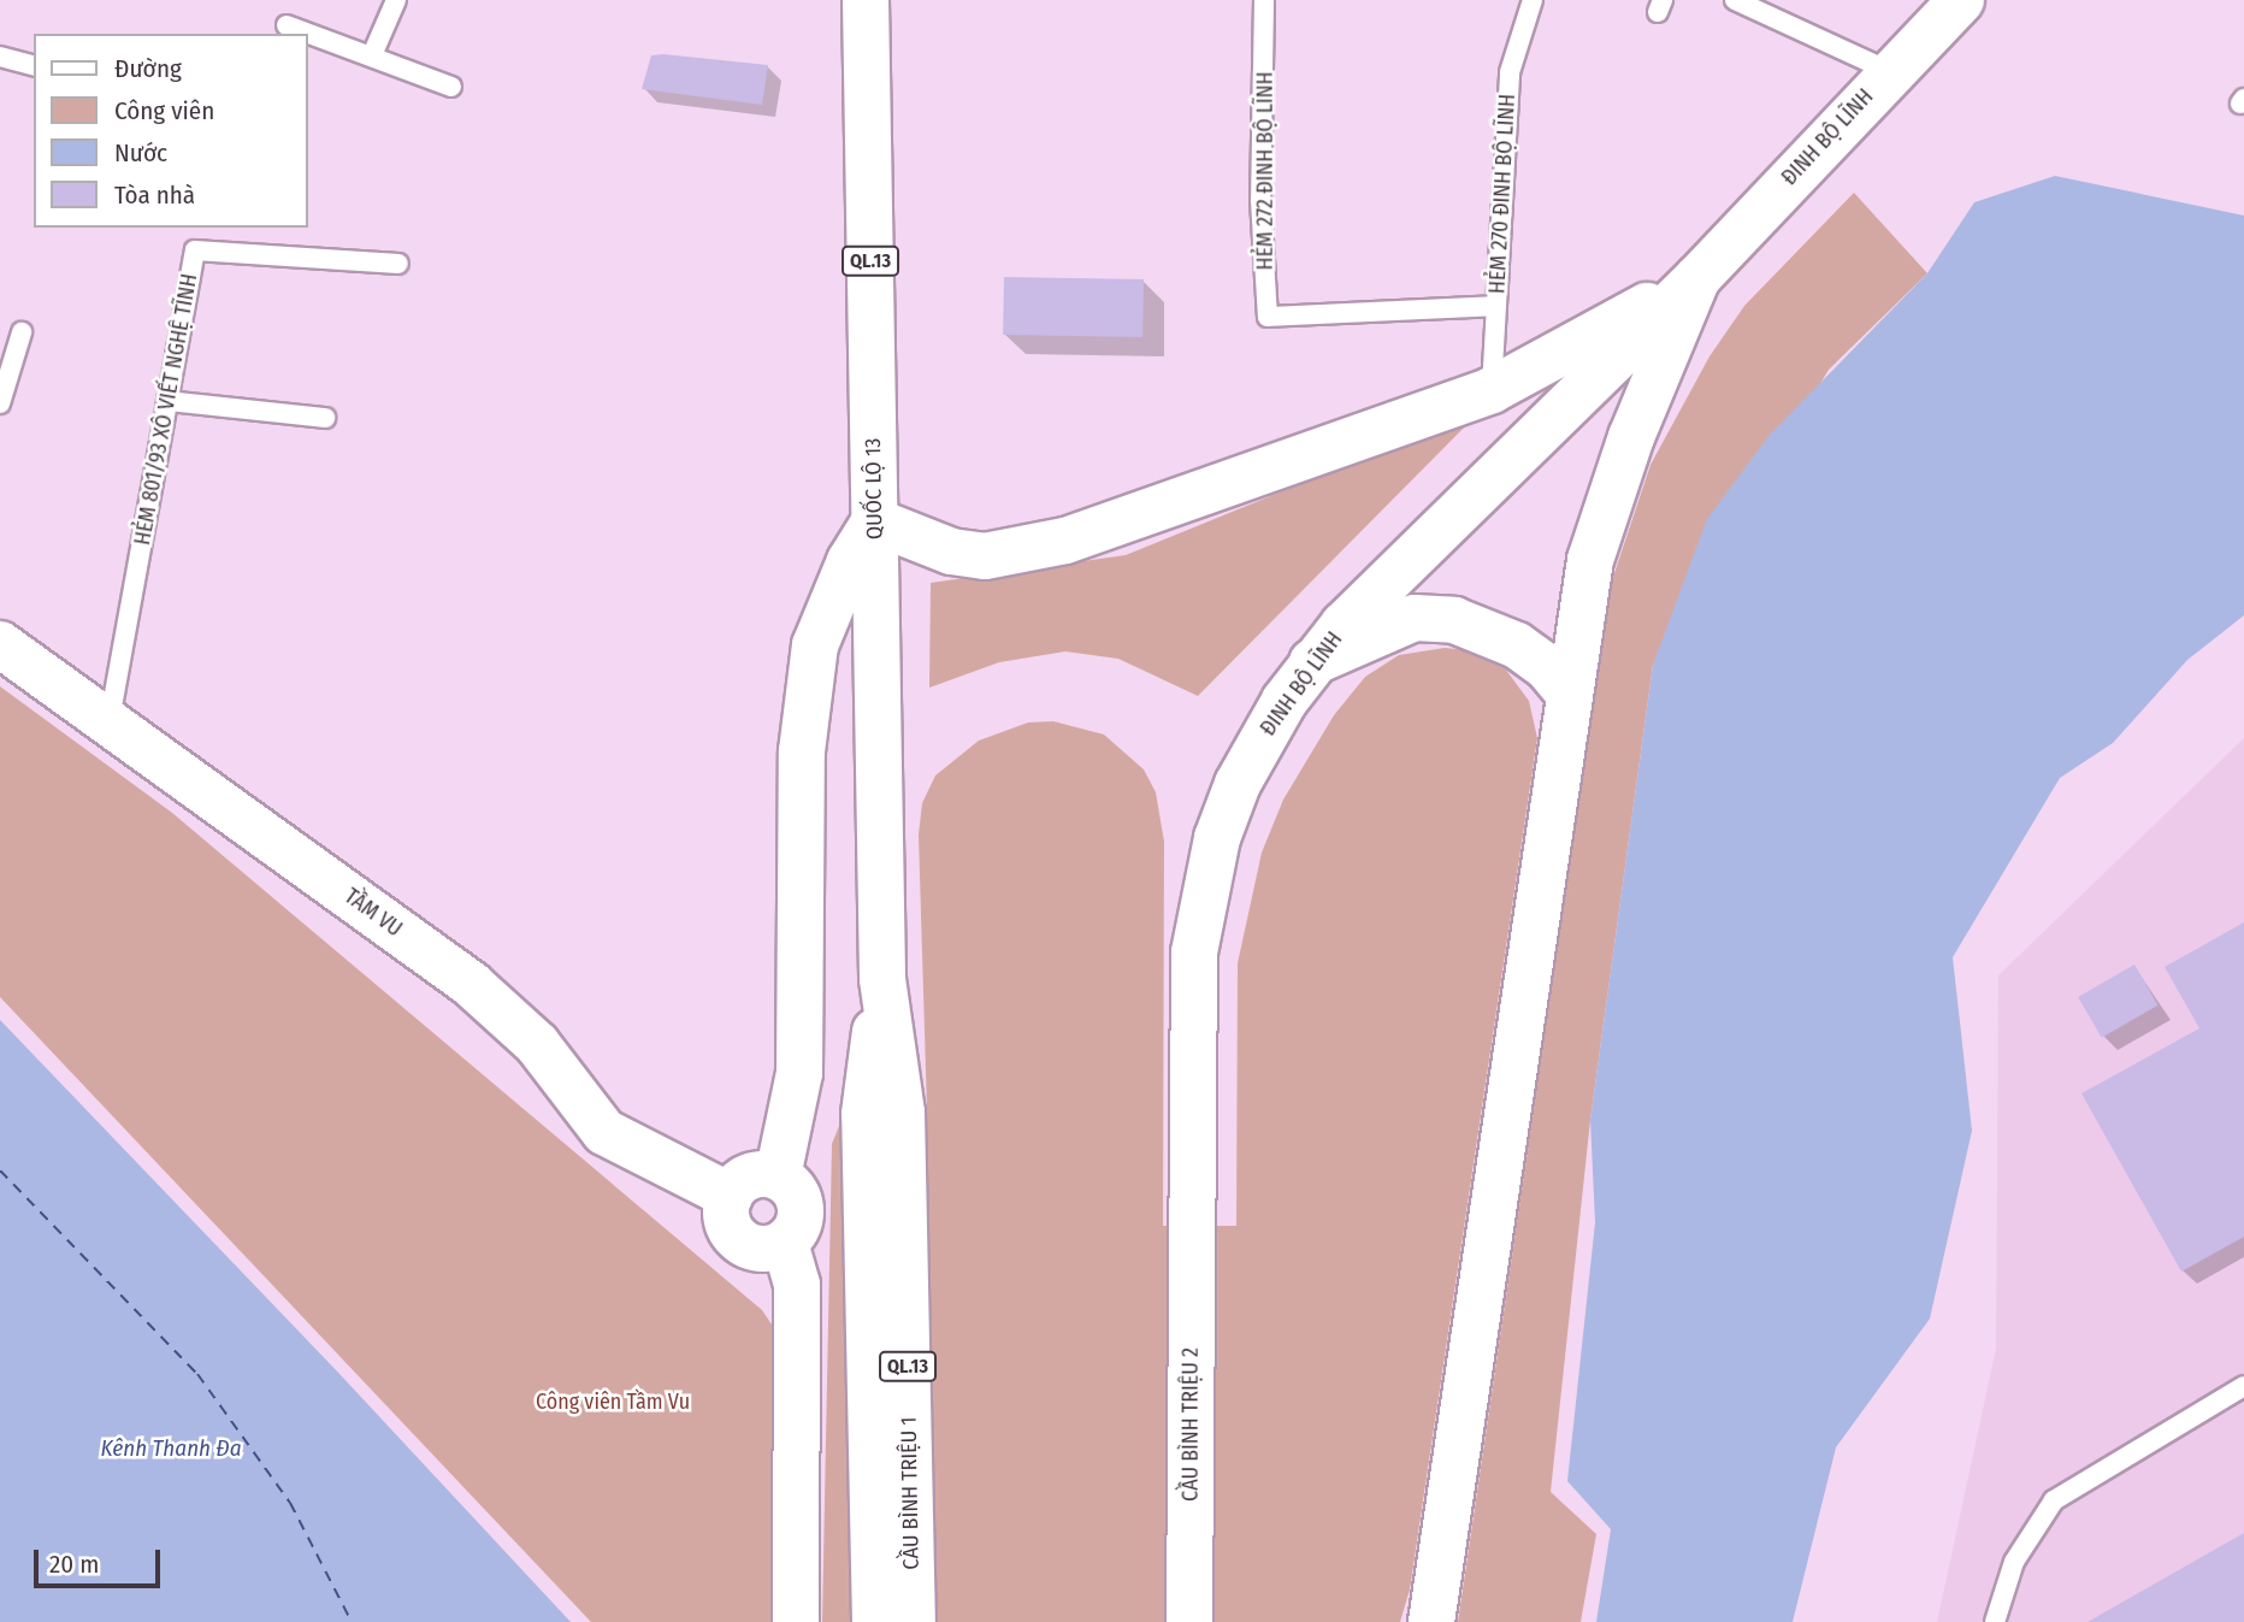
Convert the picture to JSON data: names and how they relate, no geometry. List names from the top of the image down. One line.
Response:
{"streets":{"main road":["ĐINH BỘ LĨNH","QL.13","QUỐC LỘ 13","TẦM VU","CẦU BÌNH TRIỆU 2","CẦU BÌNH TRIỆU 1"],"lane":["HẺM 272 ĐINH BỘ LĨNH","HẺM 270 ĐINH BỘ LĨNH","HẺM 801/93 XÔ VIẾT NGHỆ TĨNH"]},"crossings":[["ĐINH BỘ LĨNH","HẺM 270 ĐINH BỘ LĨNH"],["ĐINH BỘ LĨNH","QUỐC LỘ 13"],["ĐINH BỘ LĨNH","CẦU BÌNH TRIỆU 2"],["HẺM 272 ĐINH BỘ LĨNH","HẺM 270 ĐINH BỘ LĨNH"],["HẺM 801/93 XÔ VIẾT NGHỆ TĨNH","TẦM VU"],["QUỐC LỘ 13","CẦU BÌNH TRIỆU 1"]],"water":["Kênh Thanh Đa"],"parks":["Công viên Tầm Vu"],"legend":["Đường","Công viên","Nước","Tòa nhà"],"scale_bar":"20 m"}
